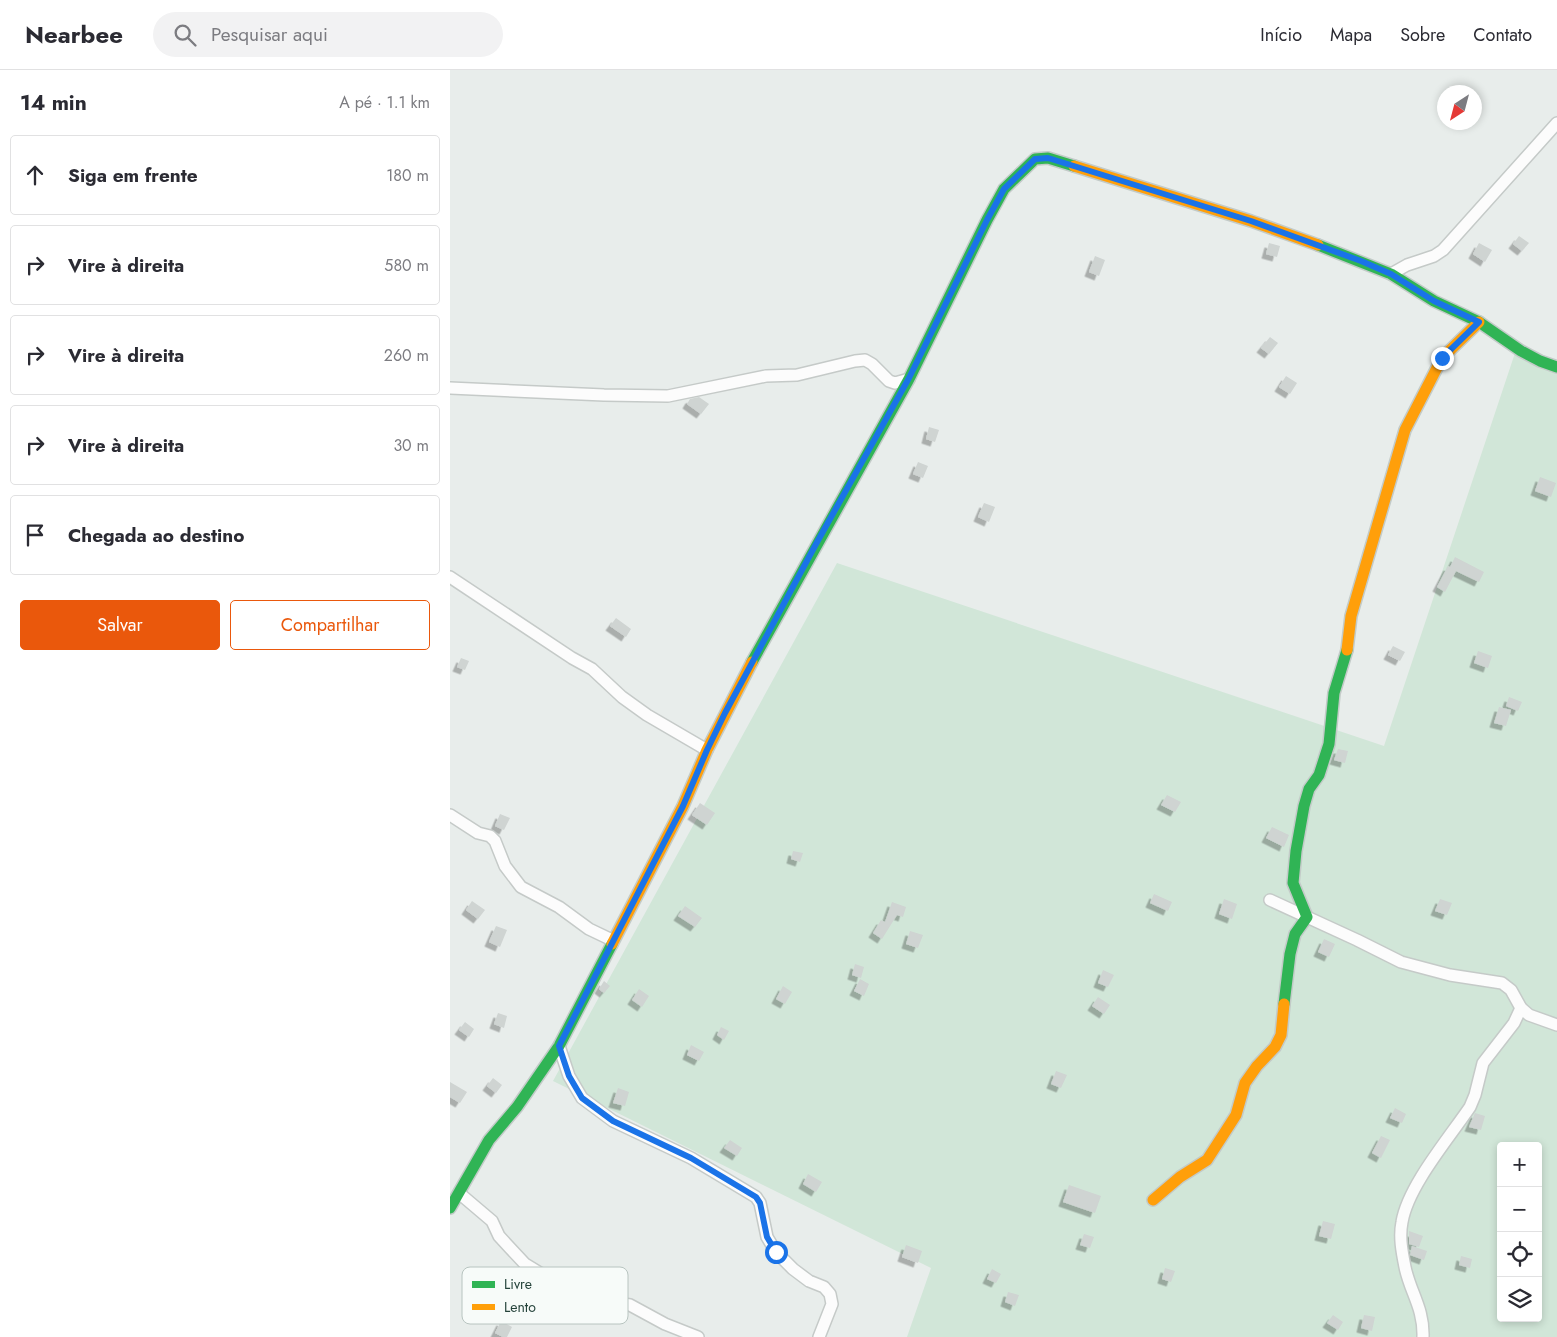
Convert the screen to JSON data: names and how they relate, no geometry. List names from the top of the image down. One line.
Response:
{"legend":["Livre","Lento"],"north":"bottom left","page":{"header":"Nearbee","search":"Pesquisar aqui","nav":["Início","Mapa","Sobre","Contato"],"heading":["14 min","A pé · 1.1 km"],"list":[["Siga em frente","180 m"],["Vire à direita","580 m"],["Vire à direita","260 m"],["Vire à direita","30 m"],"Chegada ao destino"],"buttons":["Salvar","Compartilhar"],"map_buttons":["+","−"]}}
